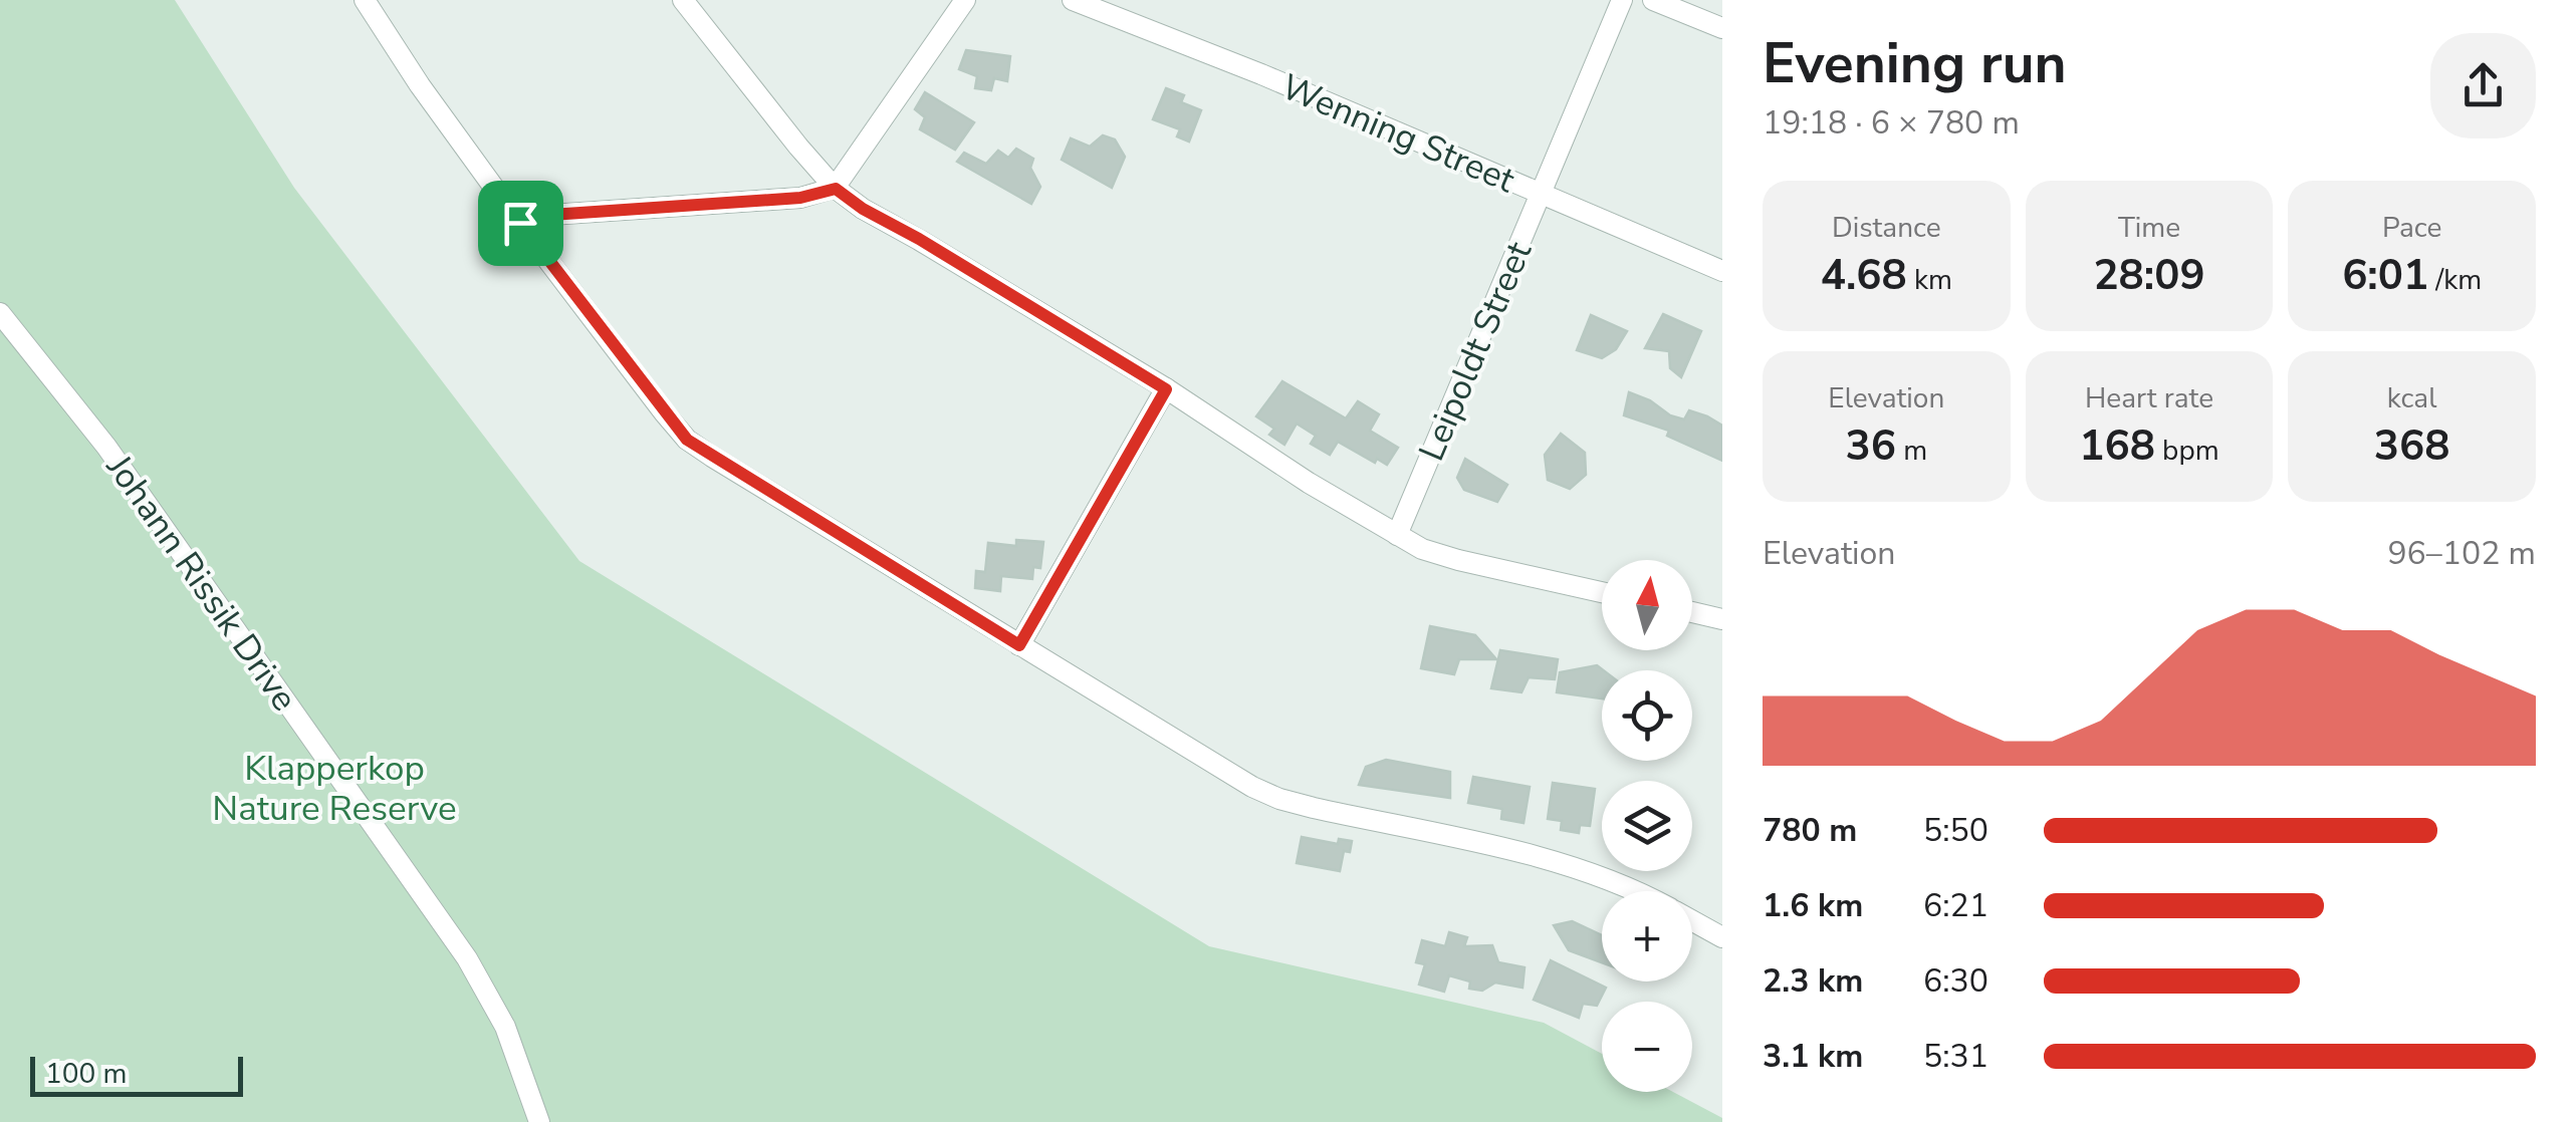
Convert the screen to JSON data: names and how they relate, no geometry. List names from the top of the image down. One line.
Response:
{"streets":{"street":["Wenning Street","Leipoldt Street","Johann Rissik Drive"]},"crossings":[["Wenning Street","Leipoldt Street"]],"parks":["Klapperkop Nature Reserve"],"scale_bar":"100 m","north":"top","page":{"heading":["Evening run","19:18 · 6 × 780 m"],"stats":[["Distance","4.68 km"],["Time","28:09"],["Pace","6:01 /km"],["Elevation","36 m"],["Heart rate","168 bpm"],["kcal","368"]],"chart":["Elevation","96–102 m"],"map_buttons":["+","−"],"list":[{"name":"780 m","note":"5:50"},{"name":"1.6 km","note":"6:21"},{"name":"2.3 km","note":"6:30"},{"name":"3.1 km","note":"5:31"}],"scale":"100 m"}}
